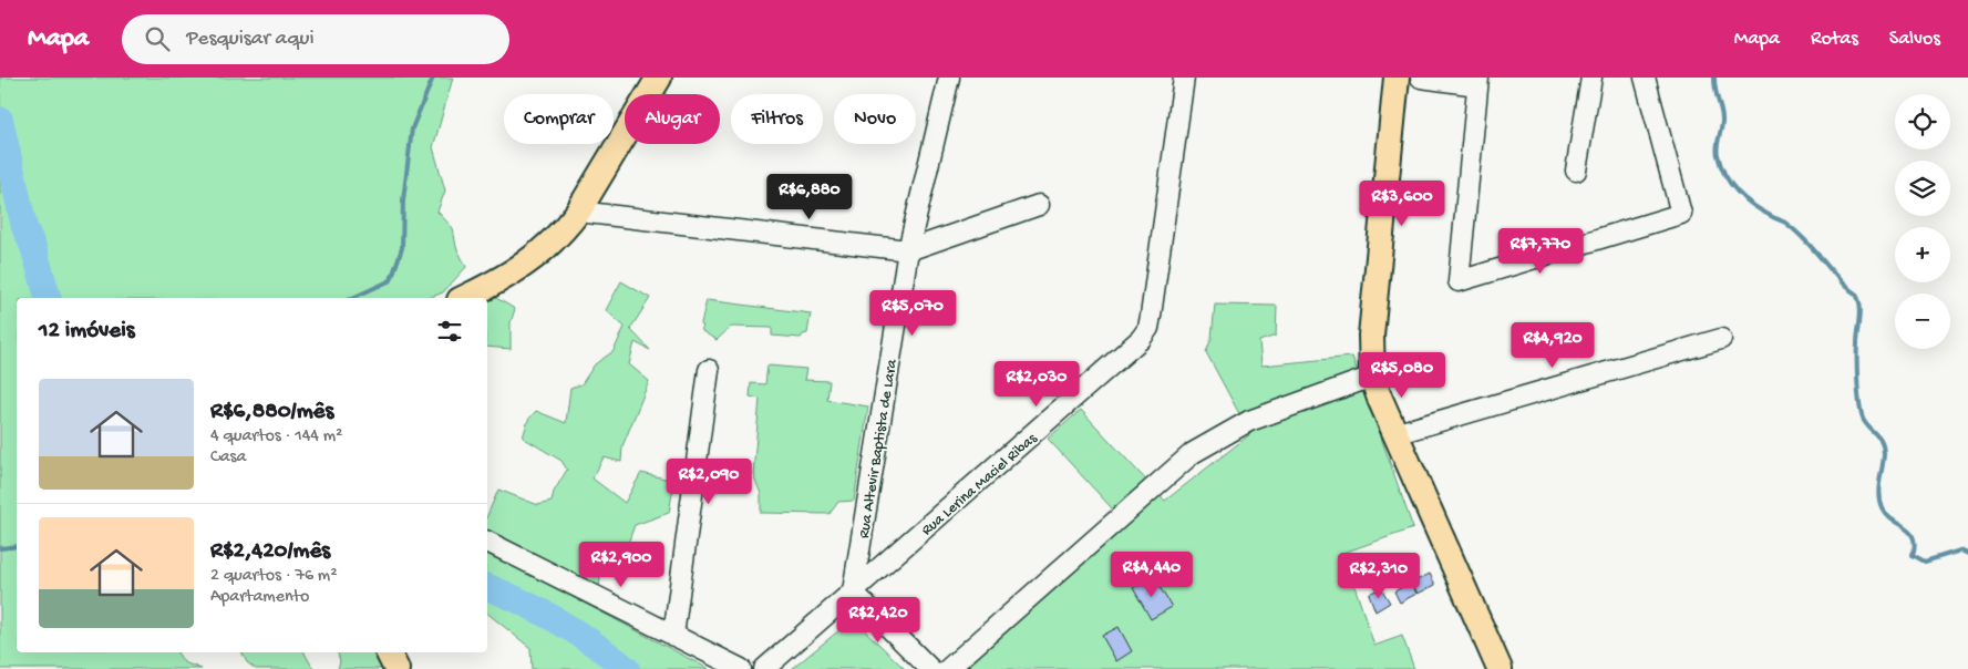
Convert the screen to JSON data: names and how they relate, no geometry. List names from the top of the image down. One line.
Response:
{"streets":{"street":["Rua Altevir Baptista de Lara","Rua Lerina Maciel Ribas"]},"crossings":[["Rua Altevir Baptista de Lara","Rua Lerina Maciel Ribas"]],"page":{"header":"Mapa","search":"Pesquisar aqui","nav":["Mapa","Rotas","Salvos"],"map_buttons":["+","−"],"chip":["Comprar","Alugar","Filtros","Novo"],"price":["R$6,880","R$3,600","R$7,770","R$5,070","R$4,920","R$5,080","R$2,030","R$2,090","R$2,900","R$4,440","R$2,310","R$2,420"],"heading":"12 imóveis","list":[{"name":"R$6,880/mês","note":"4 quartos · 144 m² · Casa"},{"name":"R$2,420/mês","note":"2 quartos · 76 m² · Apartamento"}]}}
